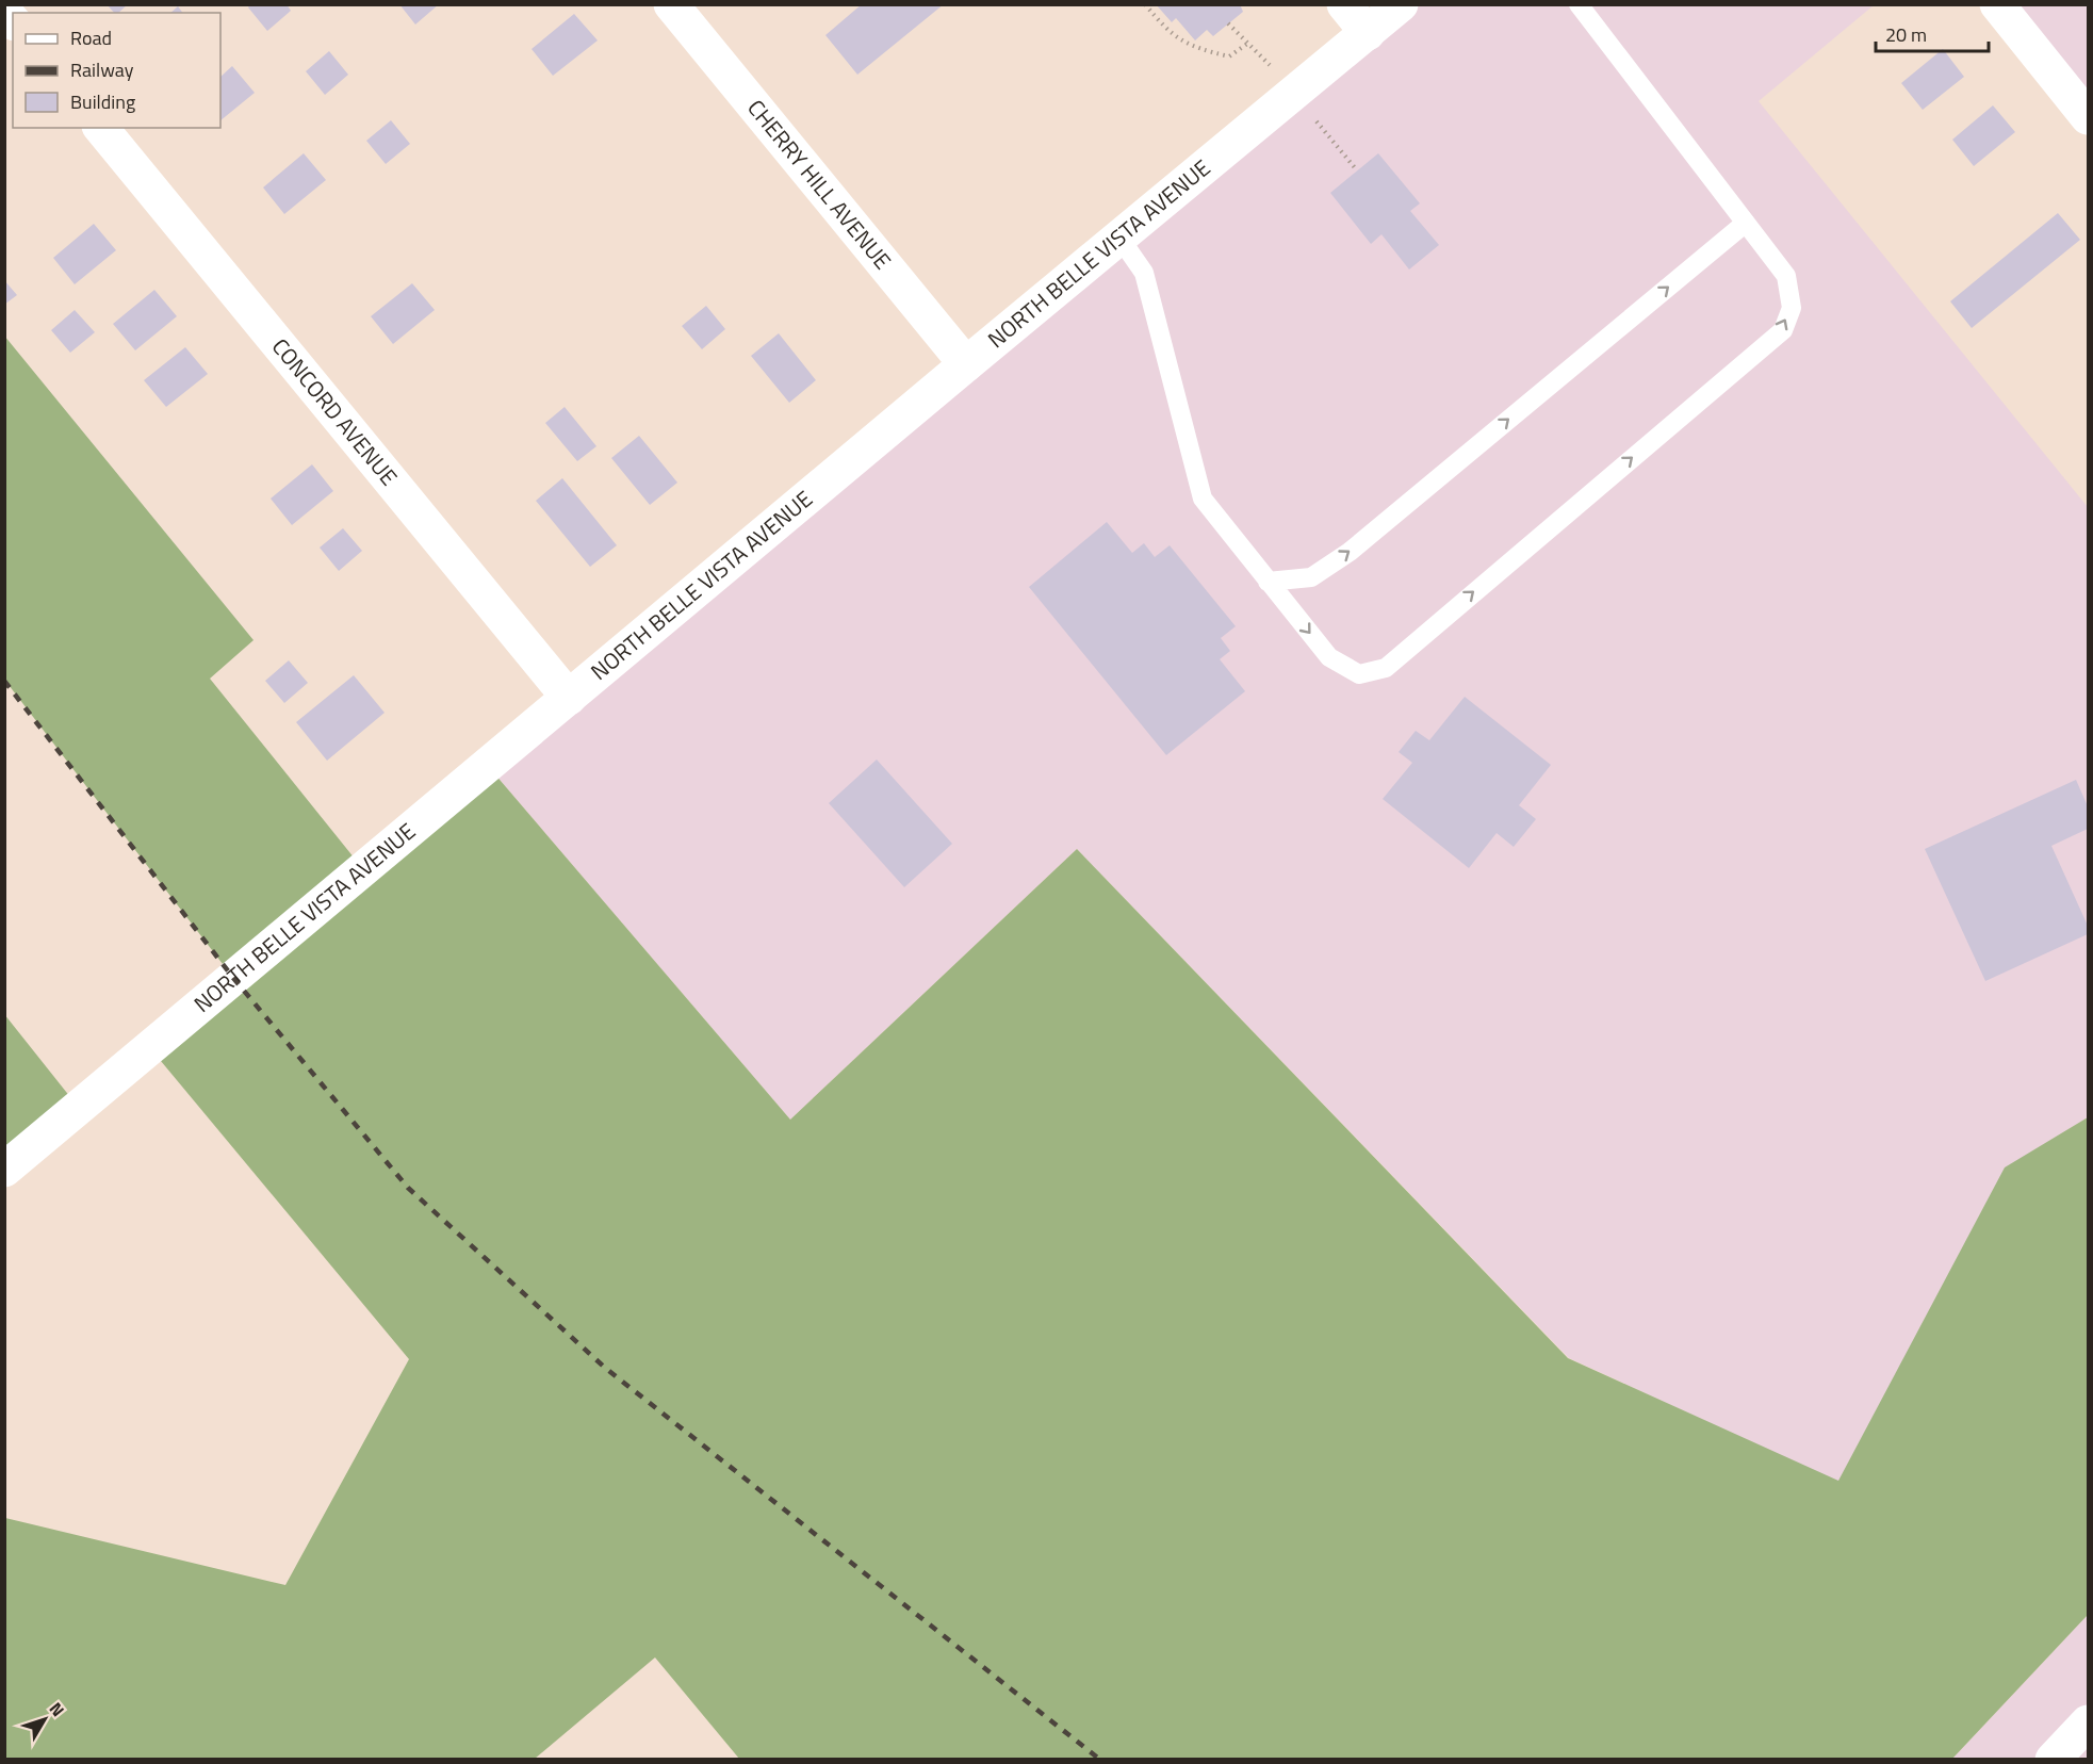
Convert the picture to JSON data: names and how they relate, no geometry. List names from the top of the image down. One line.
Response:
{"streets":{"street":["CHERRY HILL AVENUE","NORTH BELLE VISTA AVENUE","CONCORD AVENUE"]},"crossings":[["CHERRY HILL AVENUE","NORTH BELLE VISTA AVENUE"],["NORTH BELLE VISTA AVENUE","CONCORD AVENUE"]],"legend":["Road","Railway","Building"],"scale_bar":"20 m","north":"top right"}
